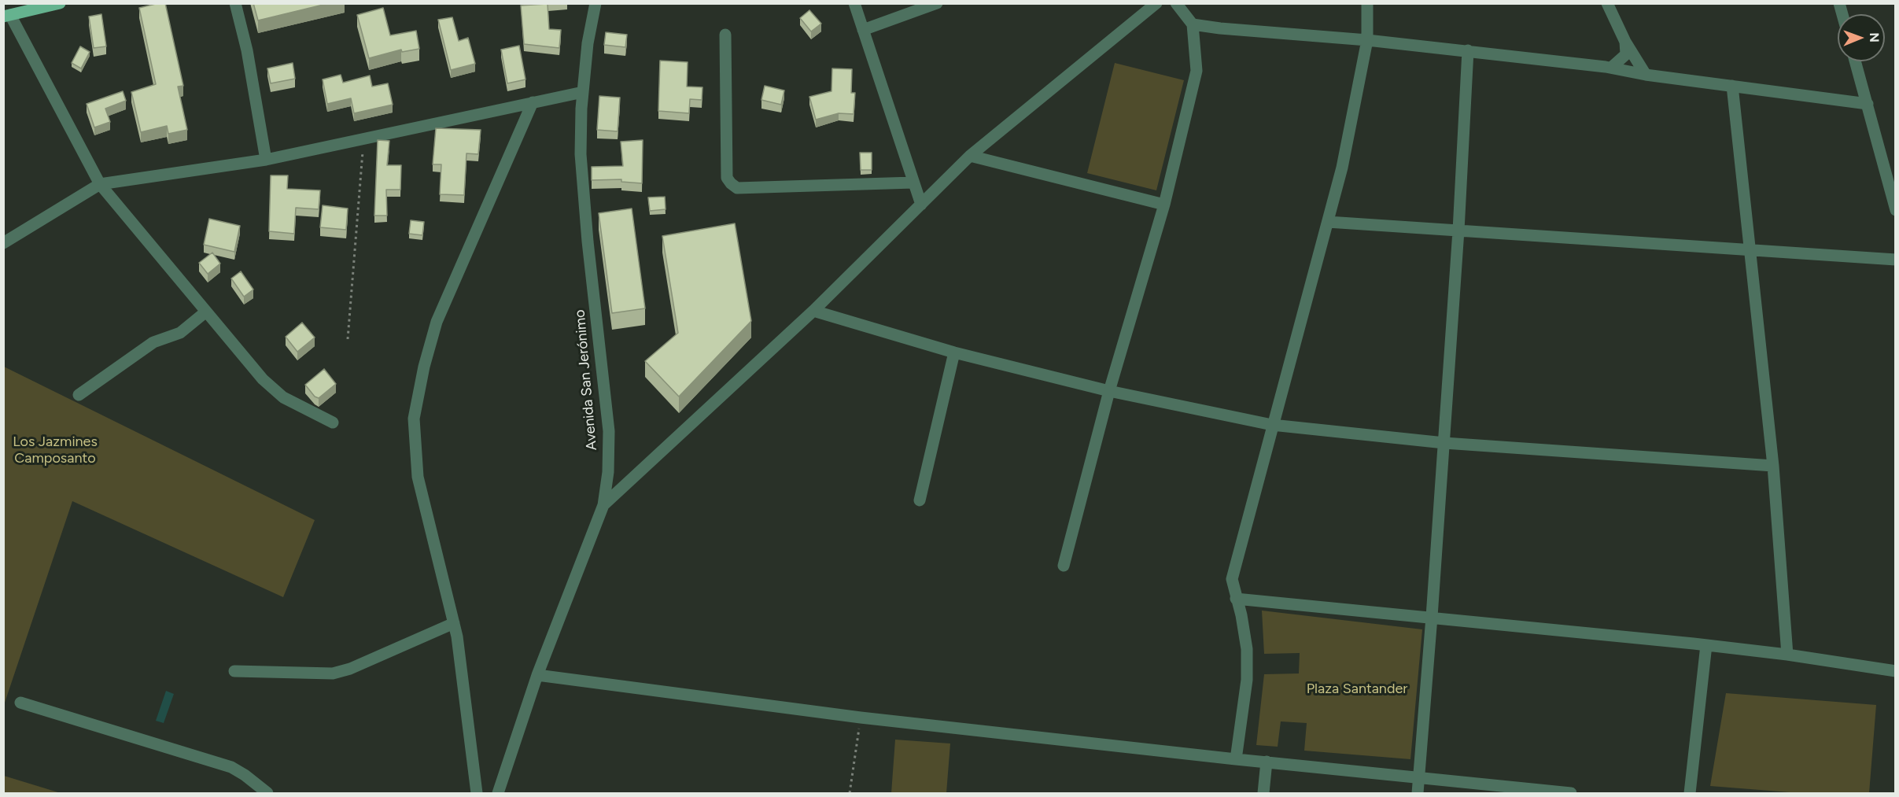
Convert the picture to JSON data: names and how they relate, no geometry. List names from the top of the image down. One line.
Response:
{"streets":{"street":["Avenida San Jerónimo"]},"parks":["Los Jazmines Camposanto","Plaza Santander"],"north":"right"}
